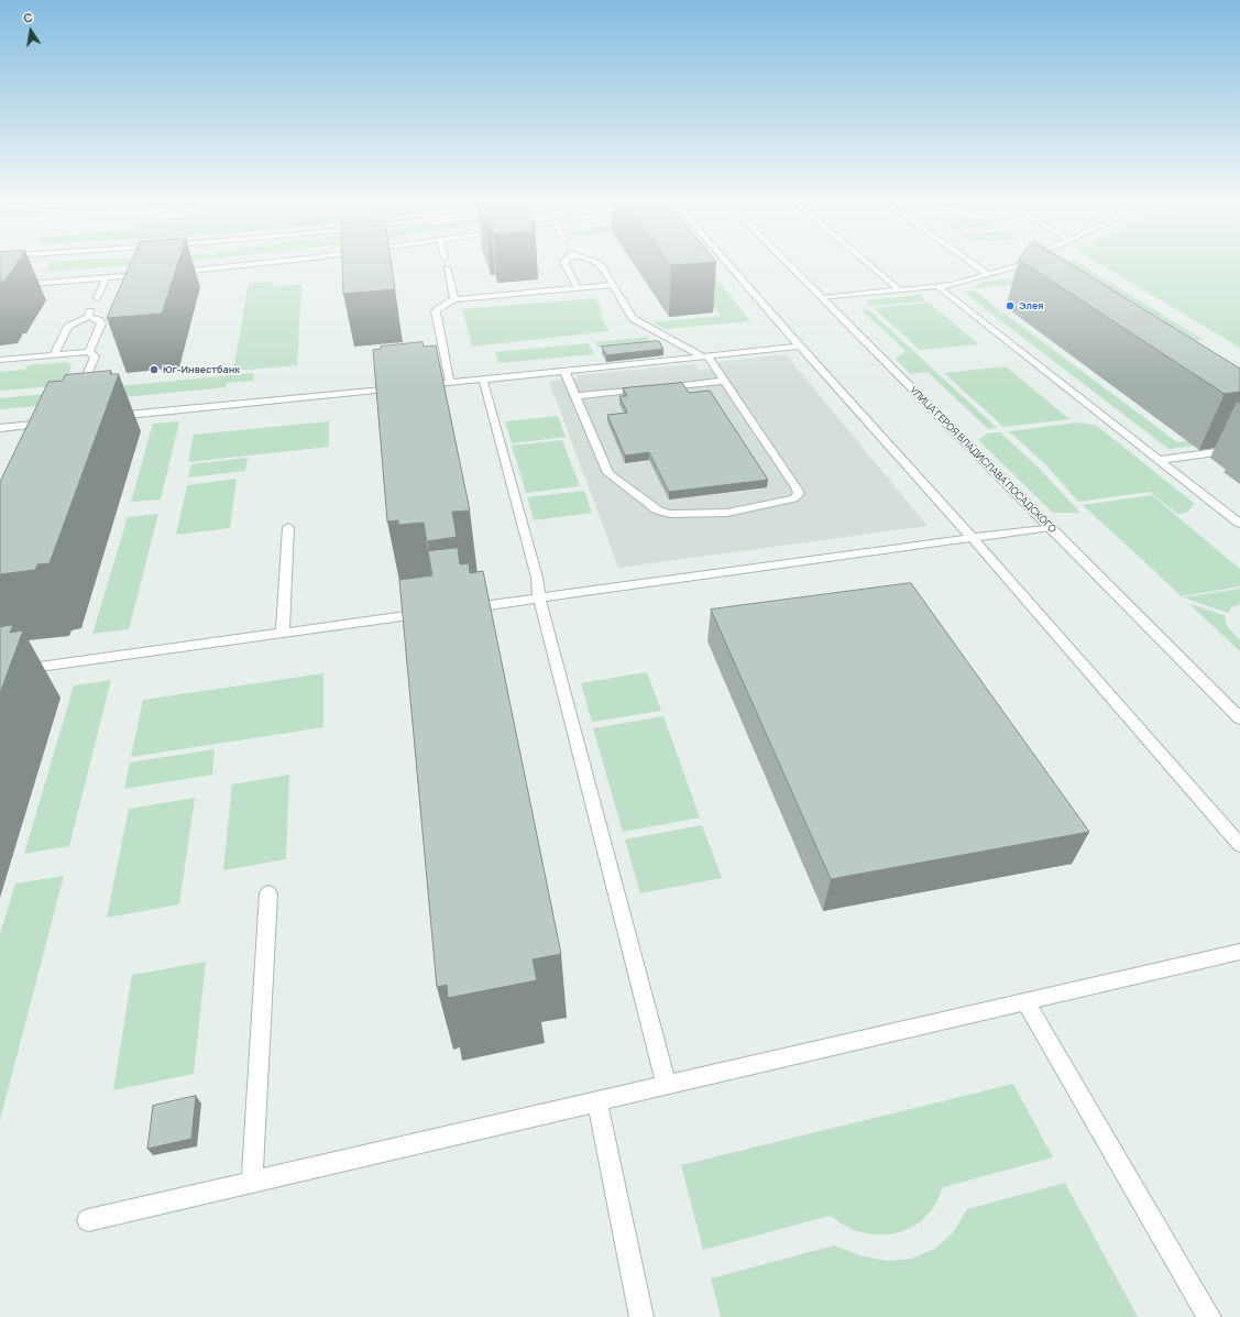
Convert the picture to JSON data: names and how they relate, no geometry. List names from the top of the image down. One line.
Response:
{"streets":{"street":["УЛИЦА ГЕРОЯ ВЛАДИСЛАВА ПОСАДСКОГО"]},"places":["Элея","Юг-Инвестбанк"],"north":"top"}
